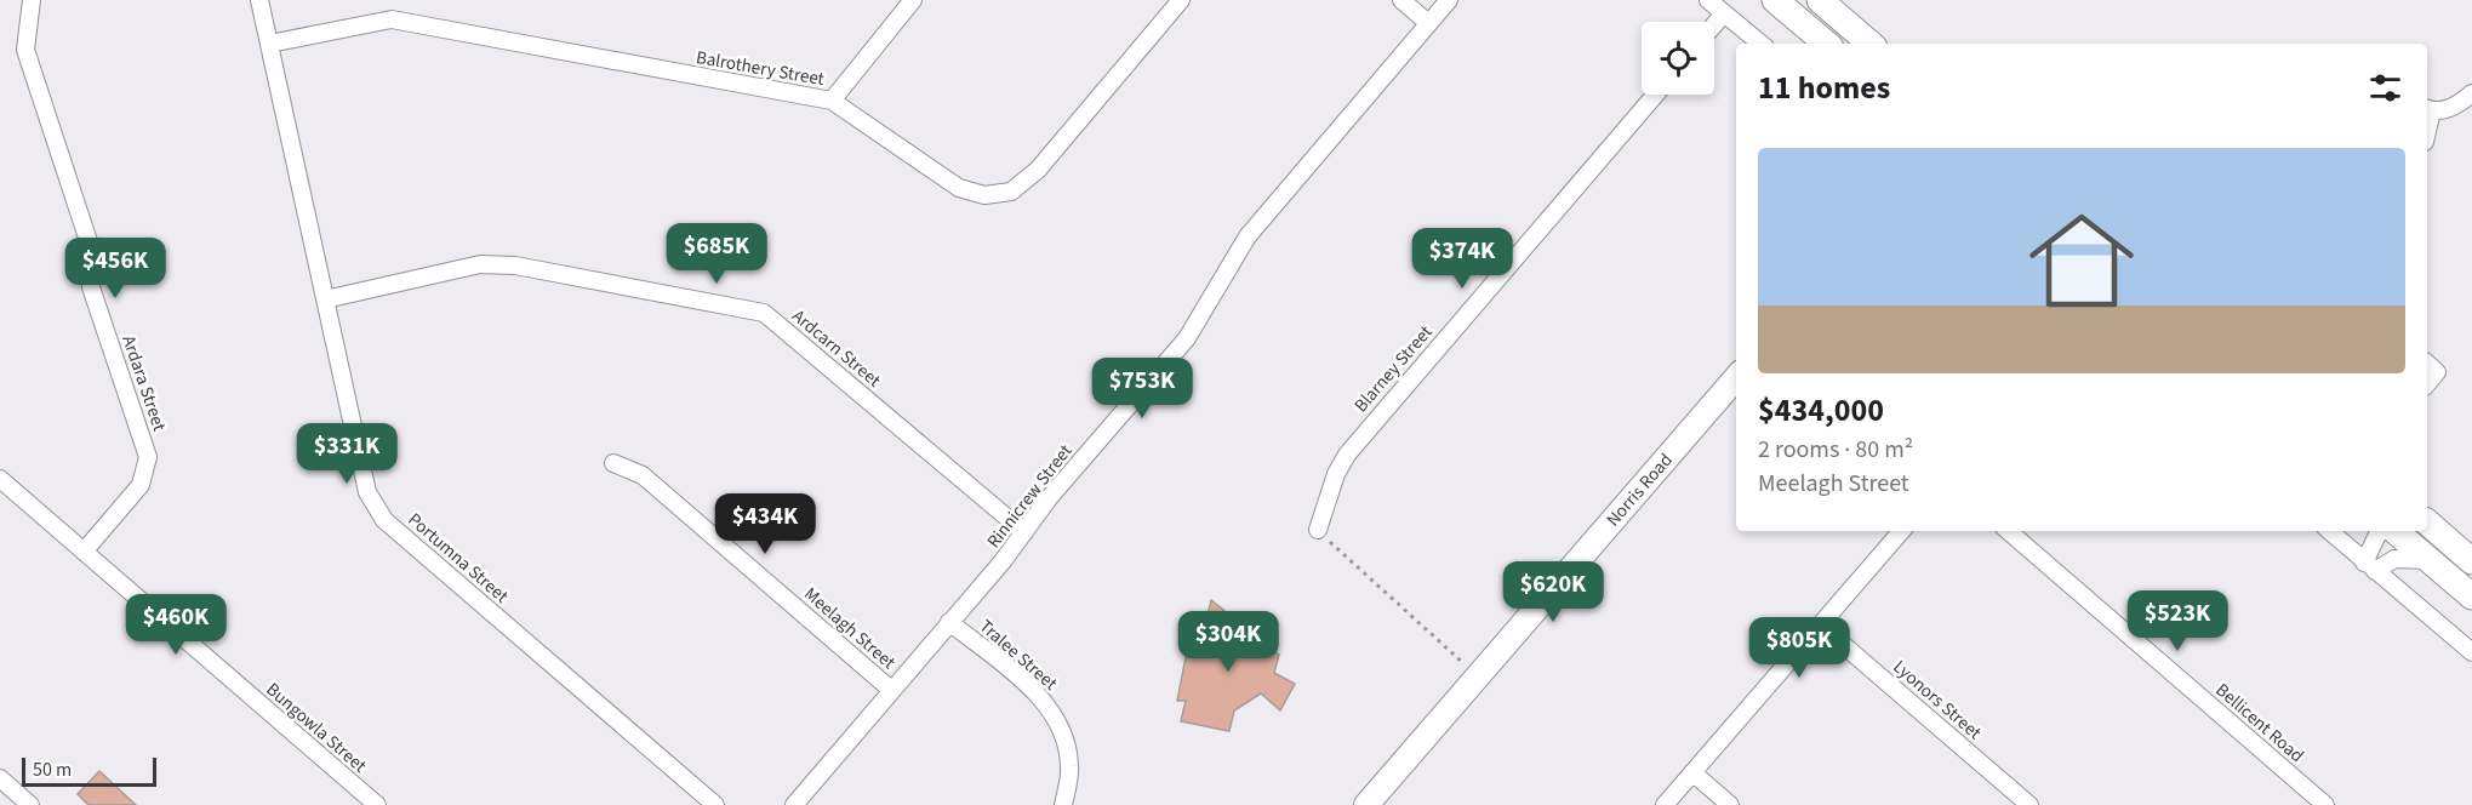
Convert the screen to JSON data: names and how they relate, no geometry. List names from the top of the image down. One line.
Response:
{"streets":{"main road":["Norris Road"],"street":["Balrothery Street","Ardcarn Street","Blarney Street","Ardara Street","Rinnicrew Street","Portumna Street","Meelagh Street","Tralee Street","Lyonors Street","Bellicent Road","Bungowla Street"]},"crossings":[["Balrothery Street","Portumna Street"],["Ardcarn Street","Rinnicrew Street"],["Ardcarn Street","Portumna Street"],["Ardara Street","Bungowla Street"],["Rinnicrew Street","Meelagh Street"],["Rinnicrew Street","Tralee Street"]],"scale_bar":"50 m","page":{"heading":"11 homes","list":[{"name":"$434,000","note":"2 rooms · 80 m² · Meelagh Street"}],"price":["$685K","$374K","$456K","$753K","$331K","$434K","$620K","$523K","$460K","$304K","$805K"],"scale":"50 m"}}
